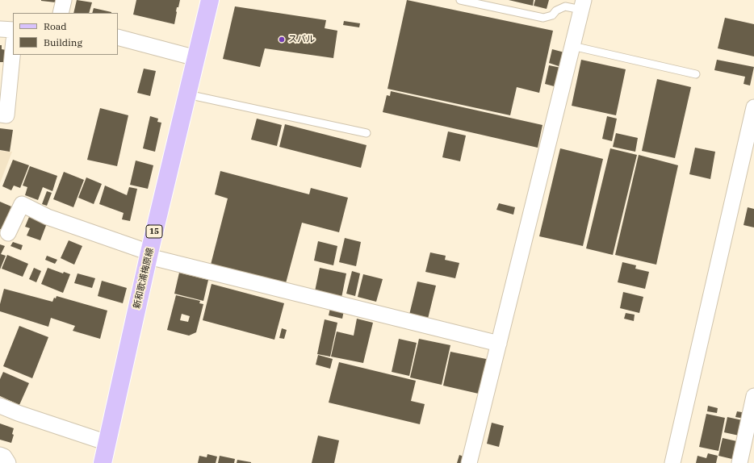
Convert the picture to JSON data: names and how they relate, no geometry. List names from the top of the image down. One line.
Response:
{"streets":{"main road":["15","新和歌浦梅原線"]},"places":["スバル"],"legend":["Road","Building"]}
